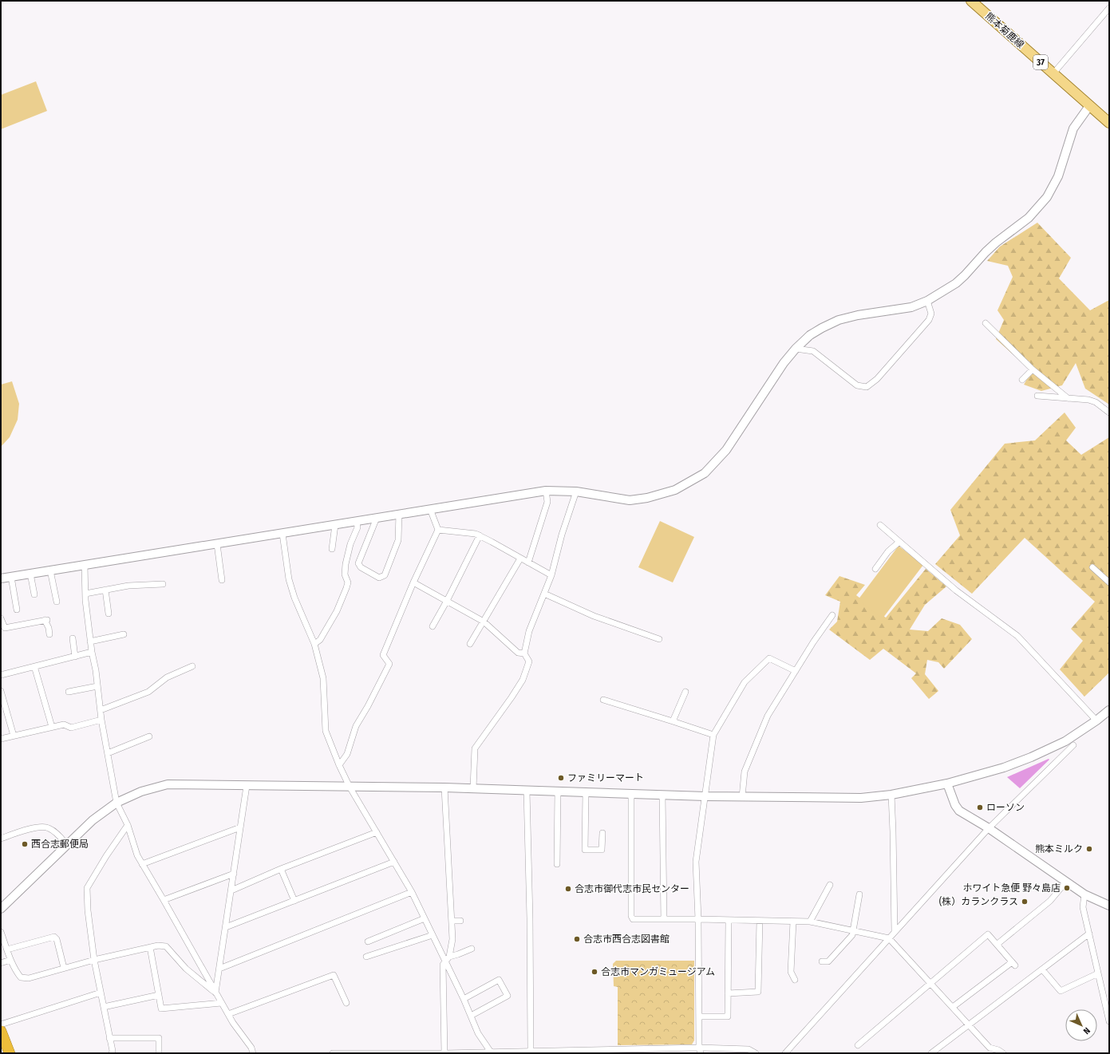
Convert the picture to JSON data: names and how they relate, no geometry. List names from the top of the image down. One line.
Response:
{"streets":{"main road":["熊本菊鹿線","37"]},"places":["ファミリーマート","ローソン","西合志郵便局","熊本ミルク","ホワイト急便 野々島店","合志市御代志市民センター","(株）カランクラス","合志市西合志図書館","合志市マンガミュージアム"],"north":"bottom right"}
